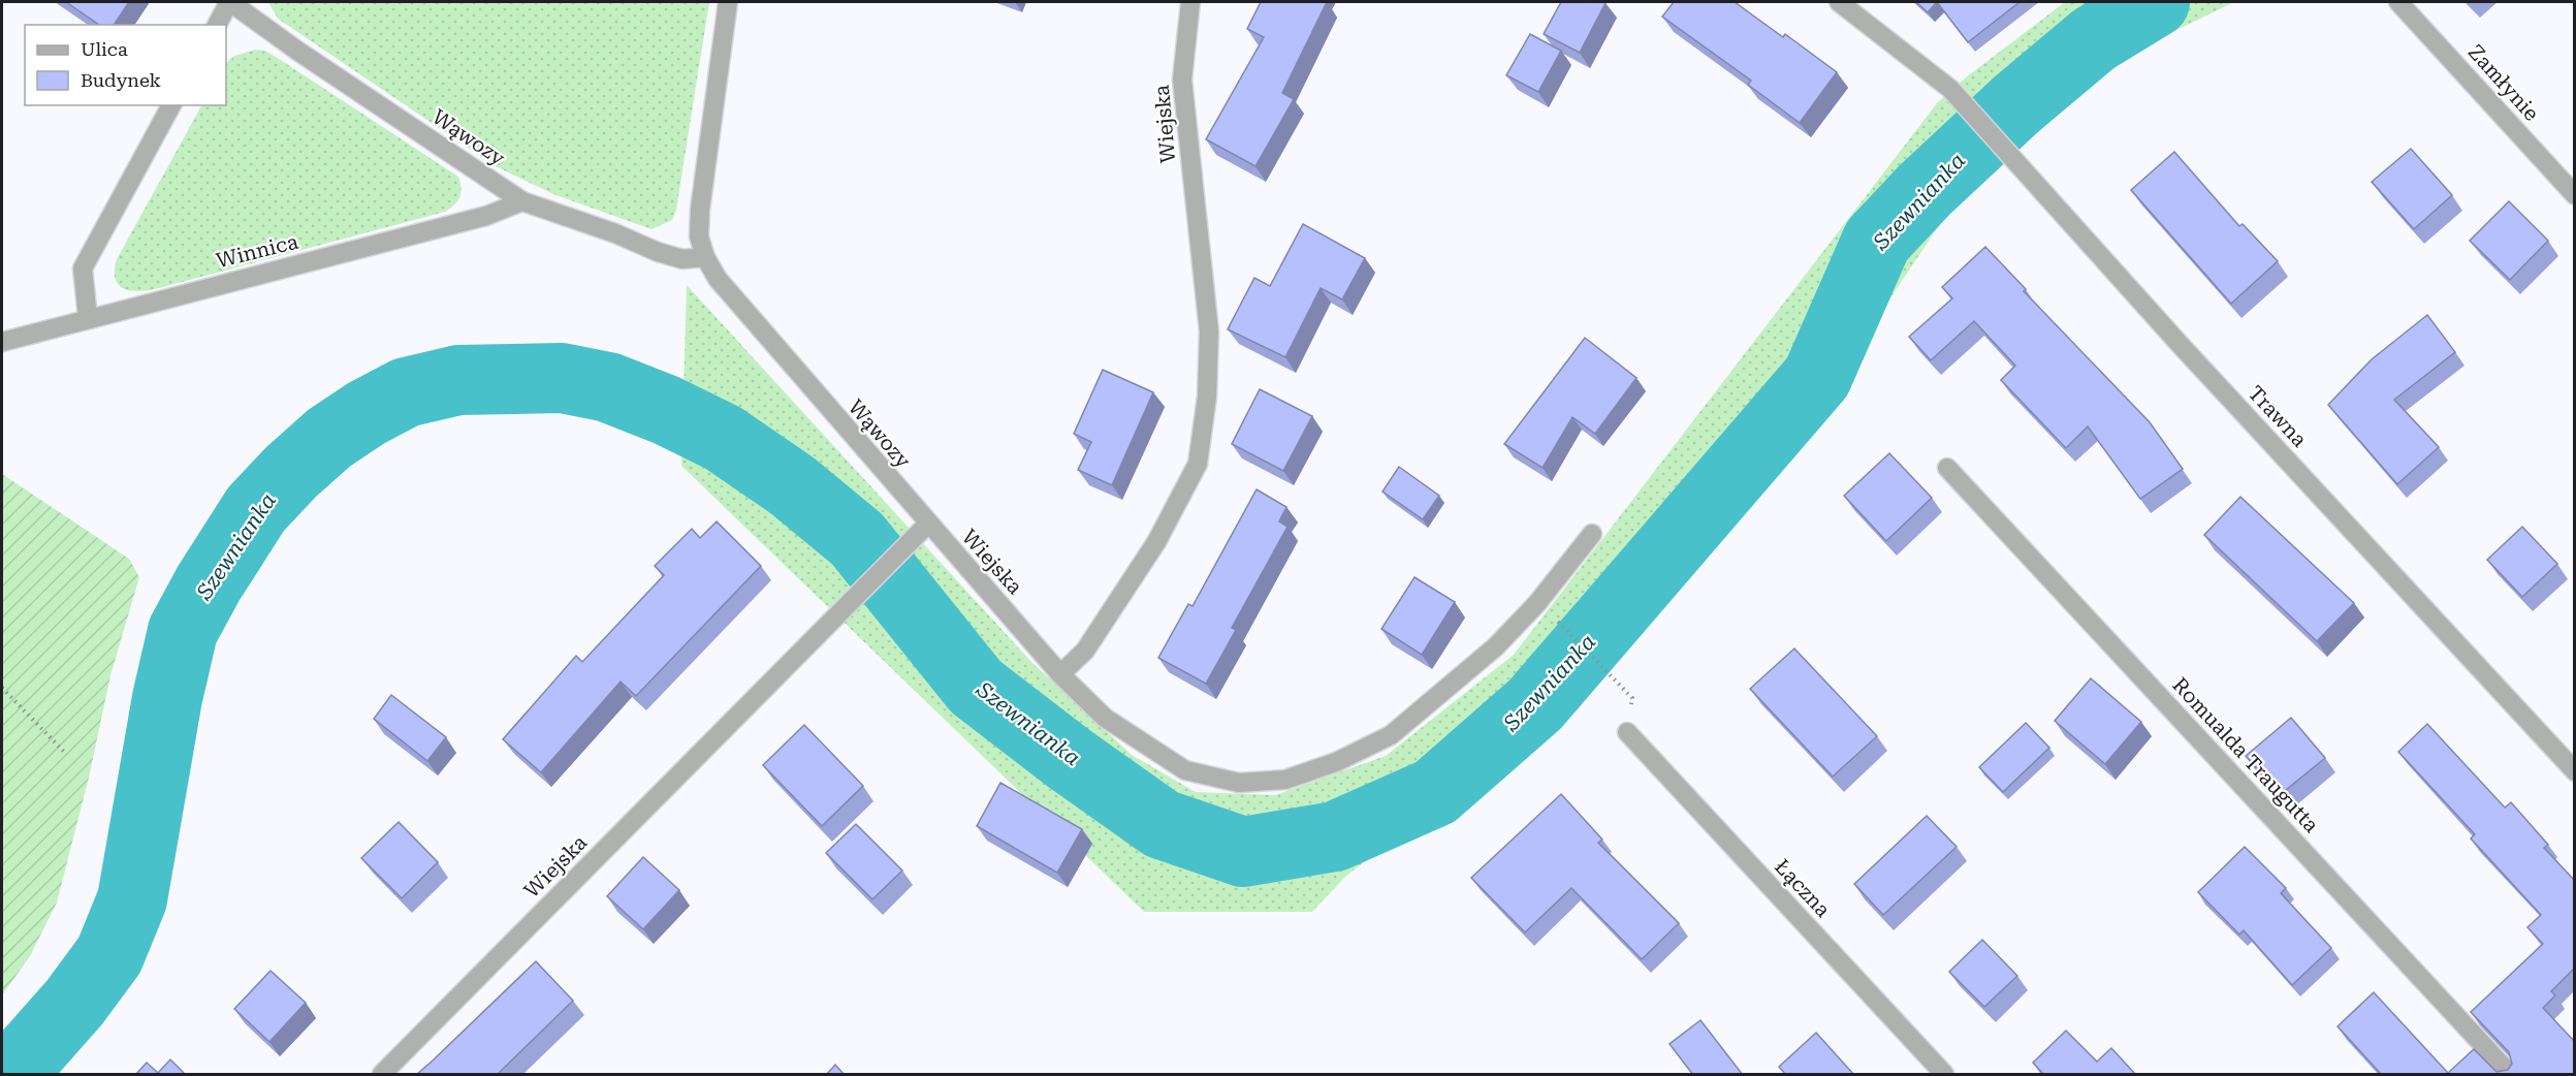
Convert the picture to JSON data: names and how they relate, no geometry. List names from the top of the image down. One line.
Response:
{"streets":{"street":["Zamłynie","Wiejska","Wąwozy","Winnica","Trawna","Romualda Traugutta","Łączna"]},"crossings":[["Wiejska","Wąwozy"],["Wąwozy","Winnica"]],"water":["Szewnianka"],"legend":["Ulica","Budynek"]}
